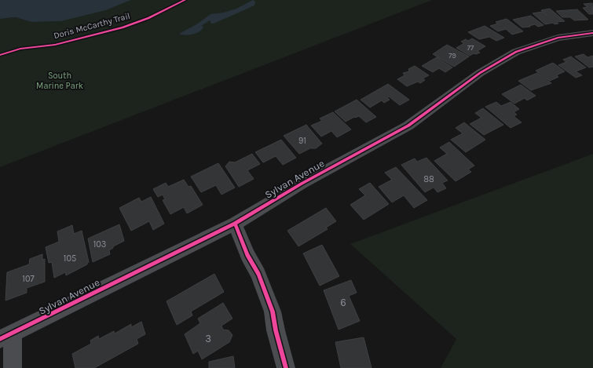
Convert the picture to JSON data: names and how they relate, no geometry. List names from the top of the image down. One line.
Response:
{"streets":{"street":["Sylvan Avenue"],"cycle path":["Doris McCarthy Trail"]},"parks":["South Marine Park"],"house_numbers":["77","79","91","88","103","105","107","6","3"]}
